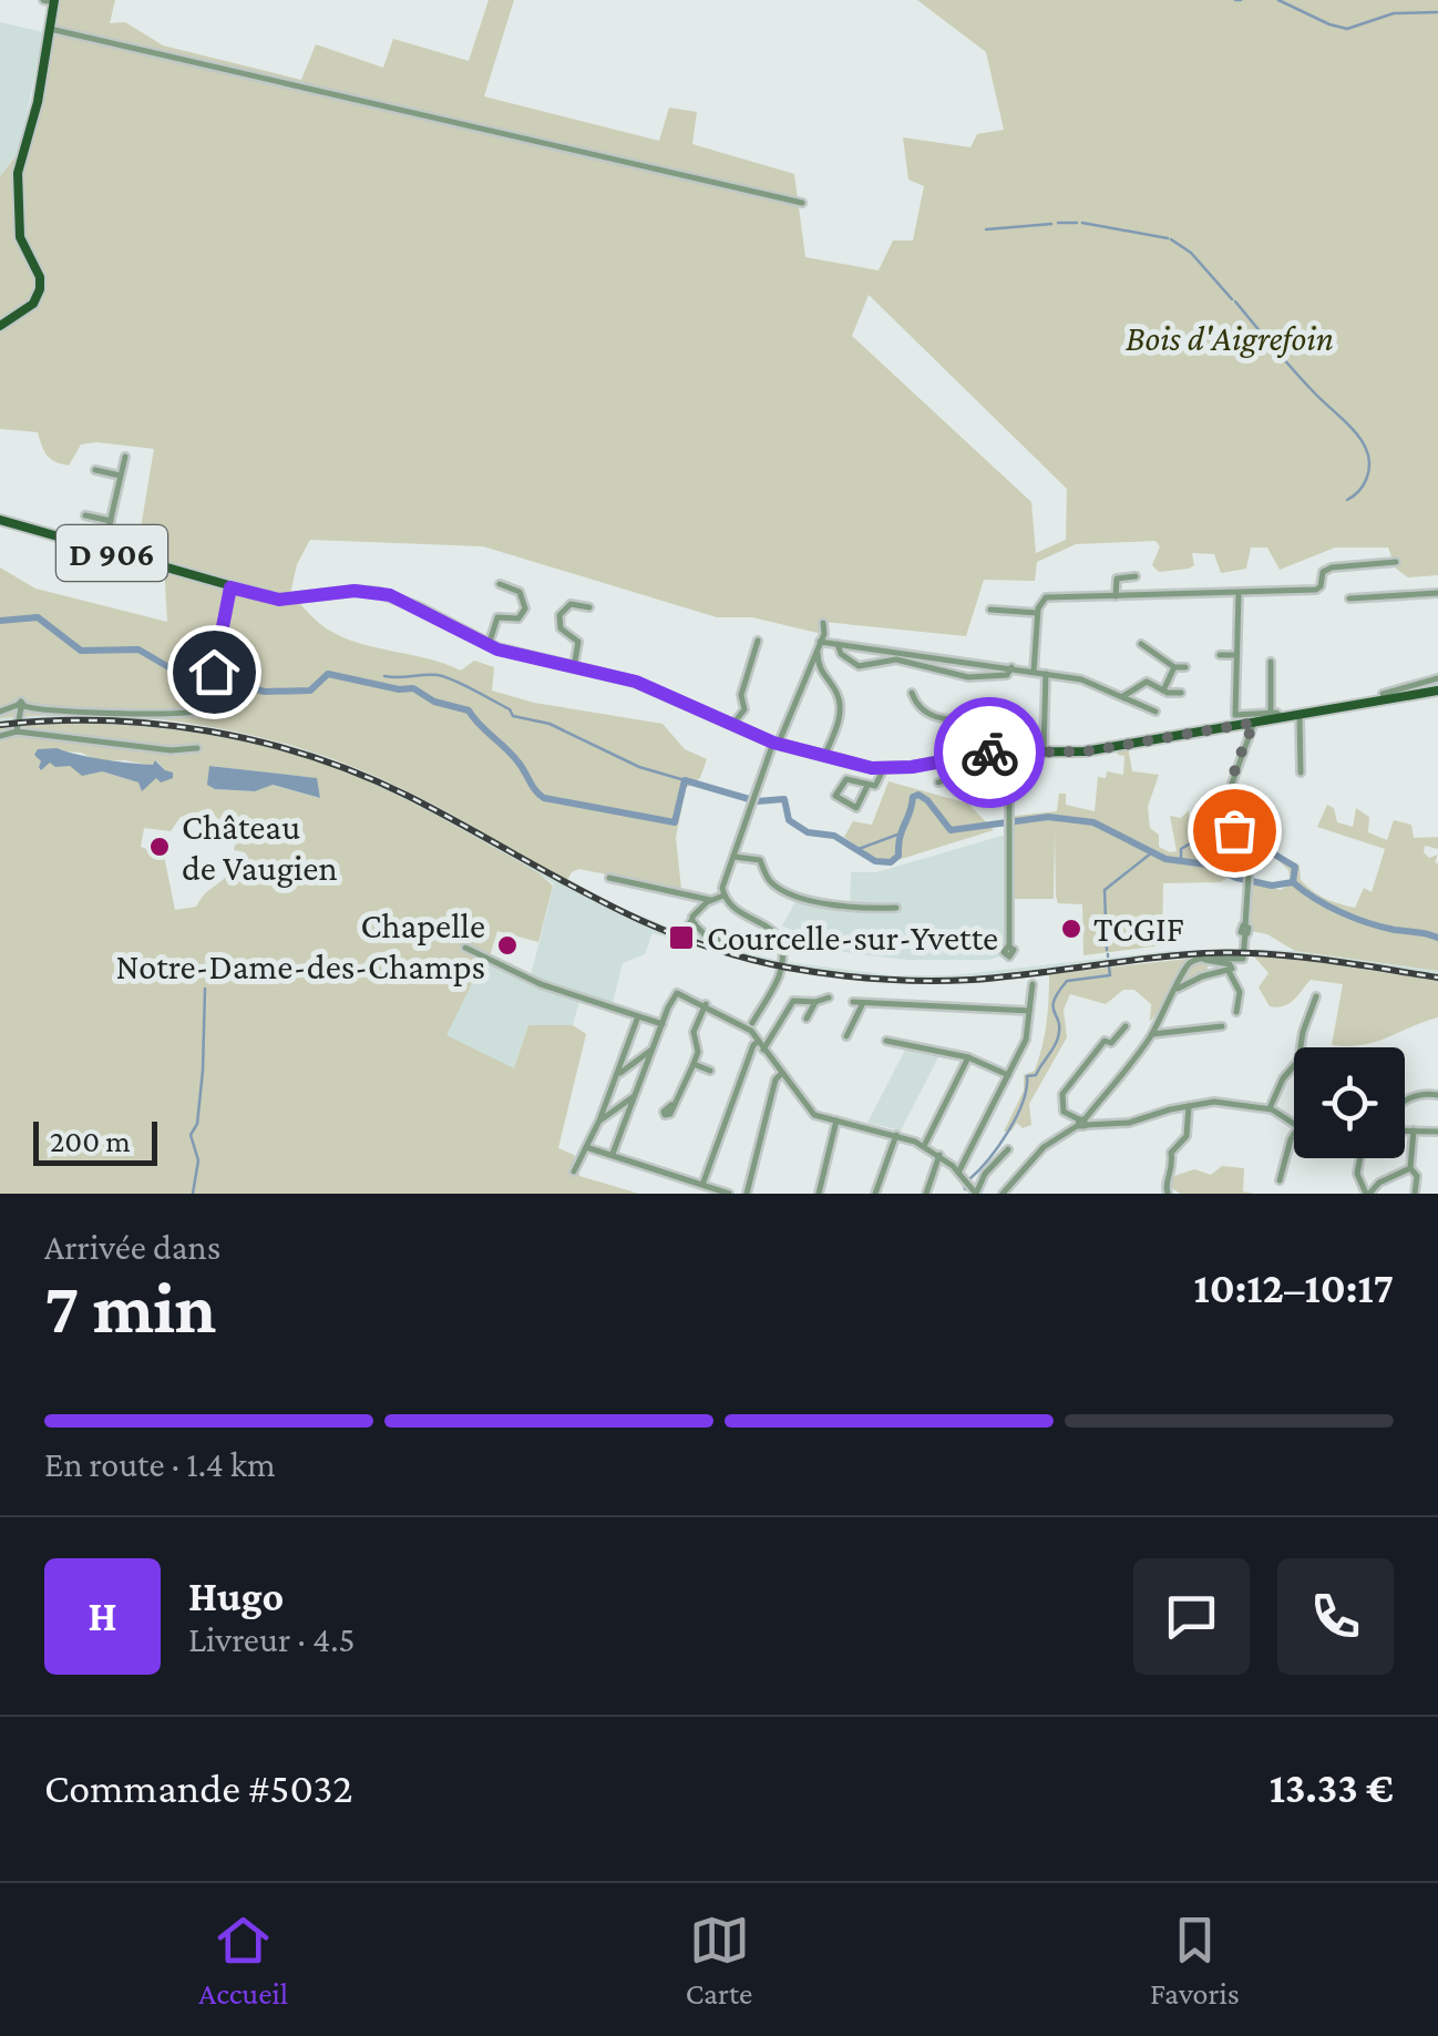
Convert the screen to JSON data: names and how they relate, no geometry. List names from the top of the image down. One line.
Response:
{"streets":{"main road":["D 906"]},"parks":["Bois d'Aigrefoin"],"places":{"other":["Château de Vaugien","TCGIF","Chapelle Notre-Dame-des-Champs"],"transit":["Courcelle-sur-Yvette"]},"scale_bar":"200 m","page":{"scale":"200 m","heading":["7 min","Arrivée dans","10:12–10:17"],"panel":["Hugo","Livreur · 4.5","Commande #5032","13.33 €"],"bar":"En route · 1.4 km","round":"H","tabs":["Accueil","Carte","Favoris"]}}
